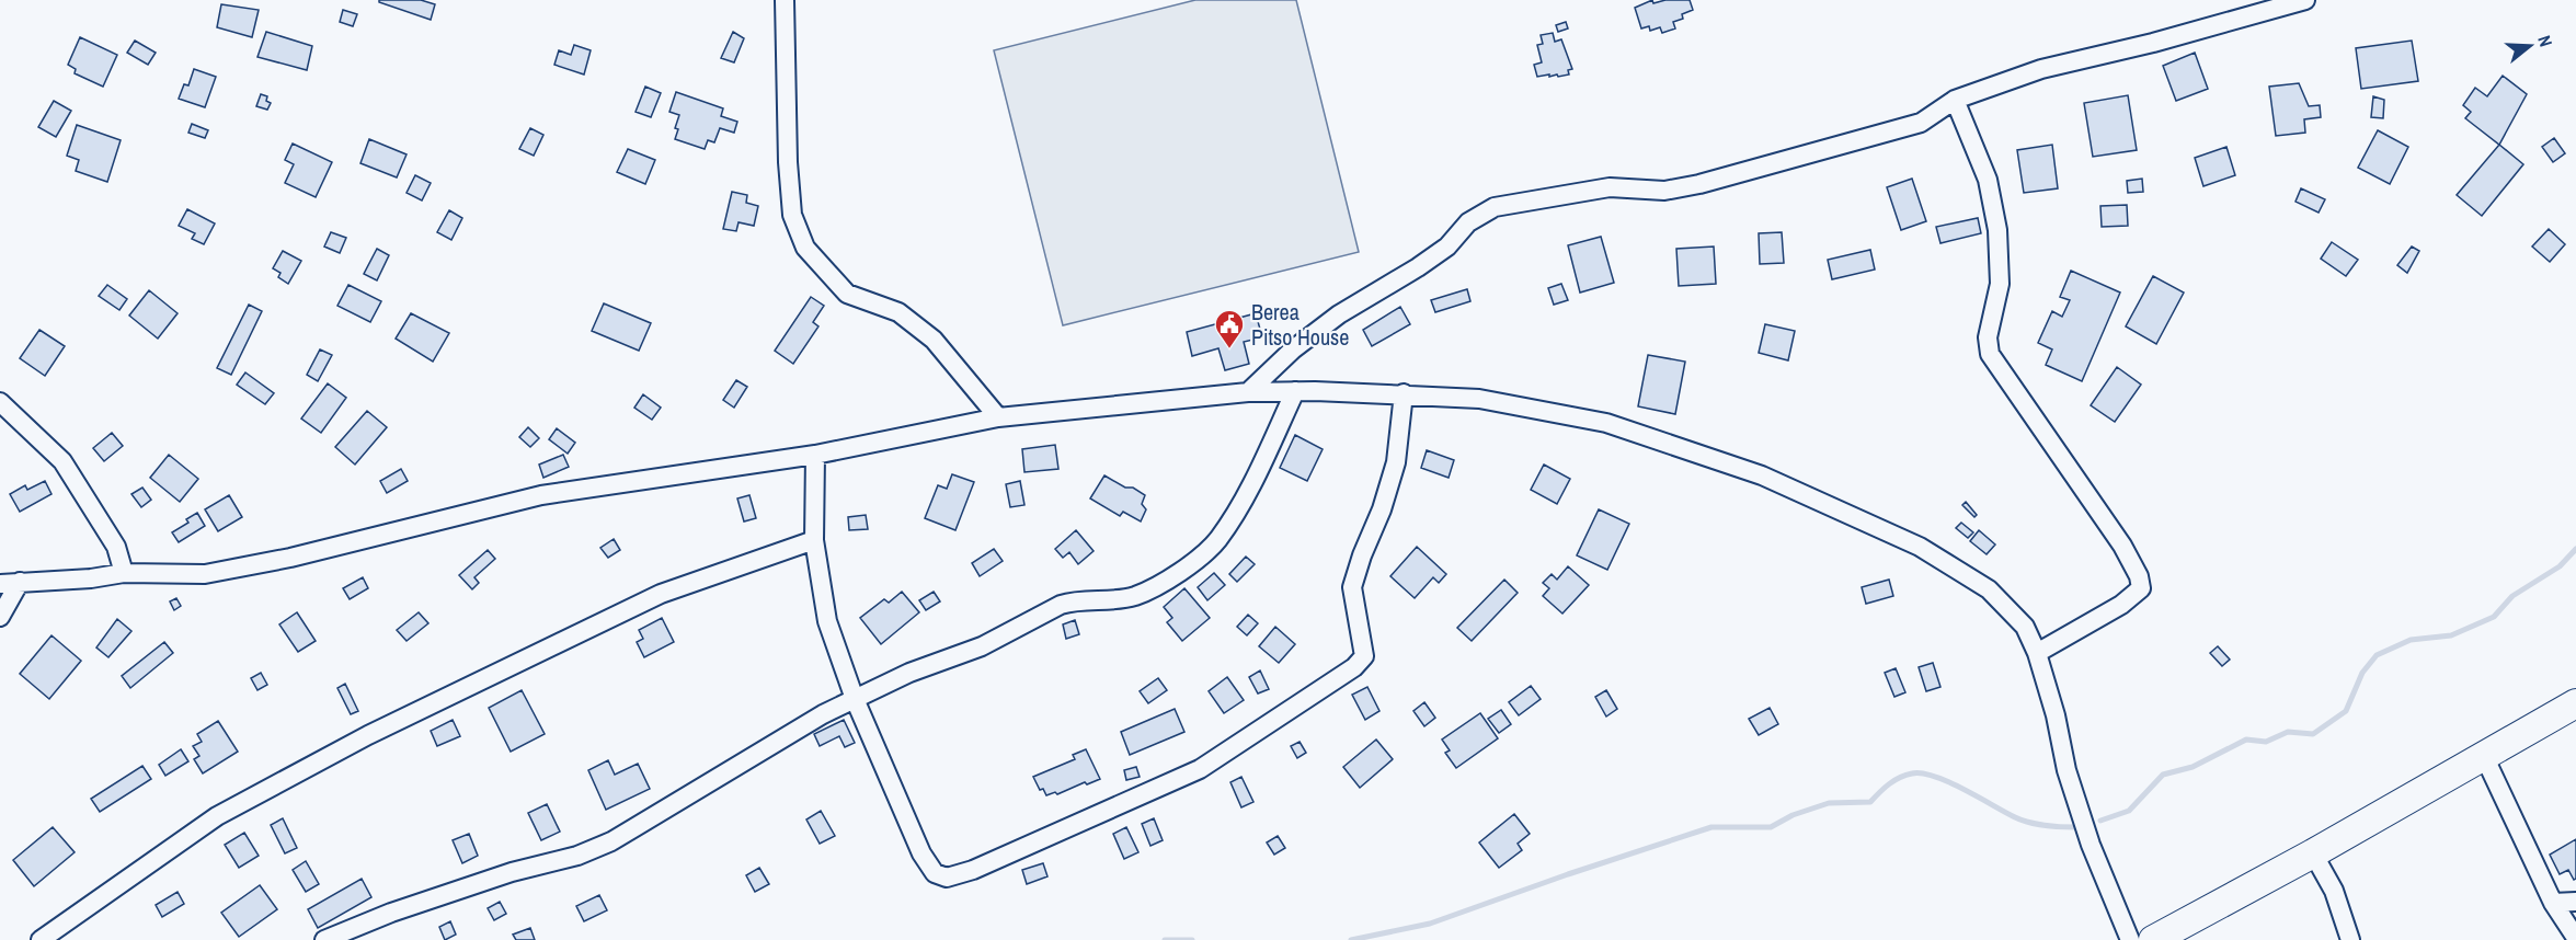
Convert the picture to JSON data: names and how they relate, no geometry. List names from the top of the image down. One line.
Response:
{"places":{"public building":["Berea Pitso House"]},"north":"right"}
